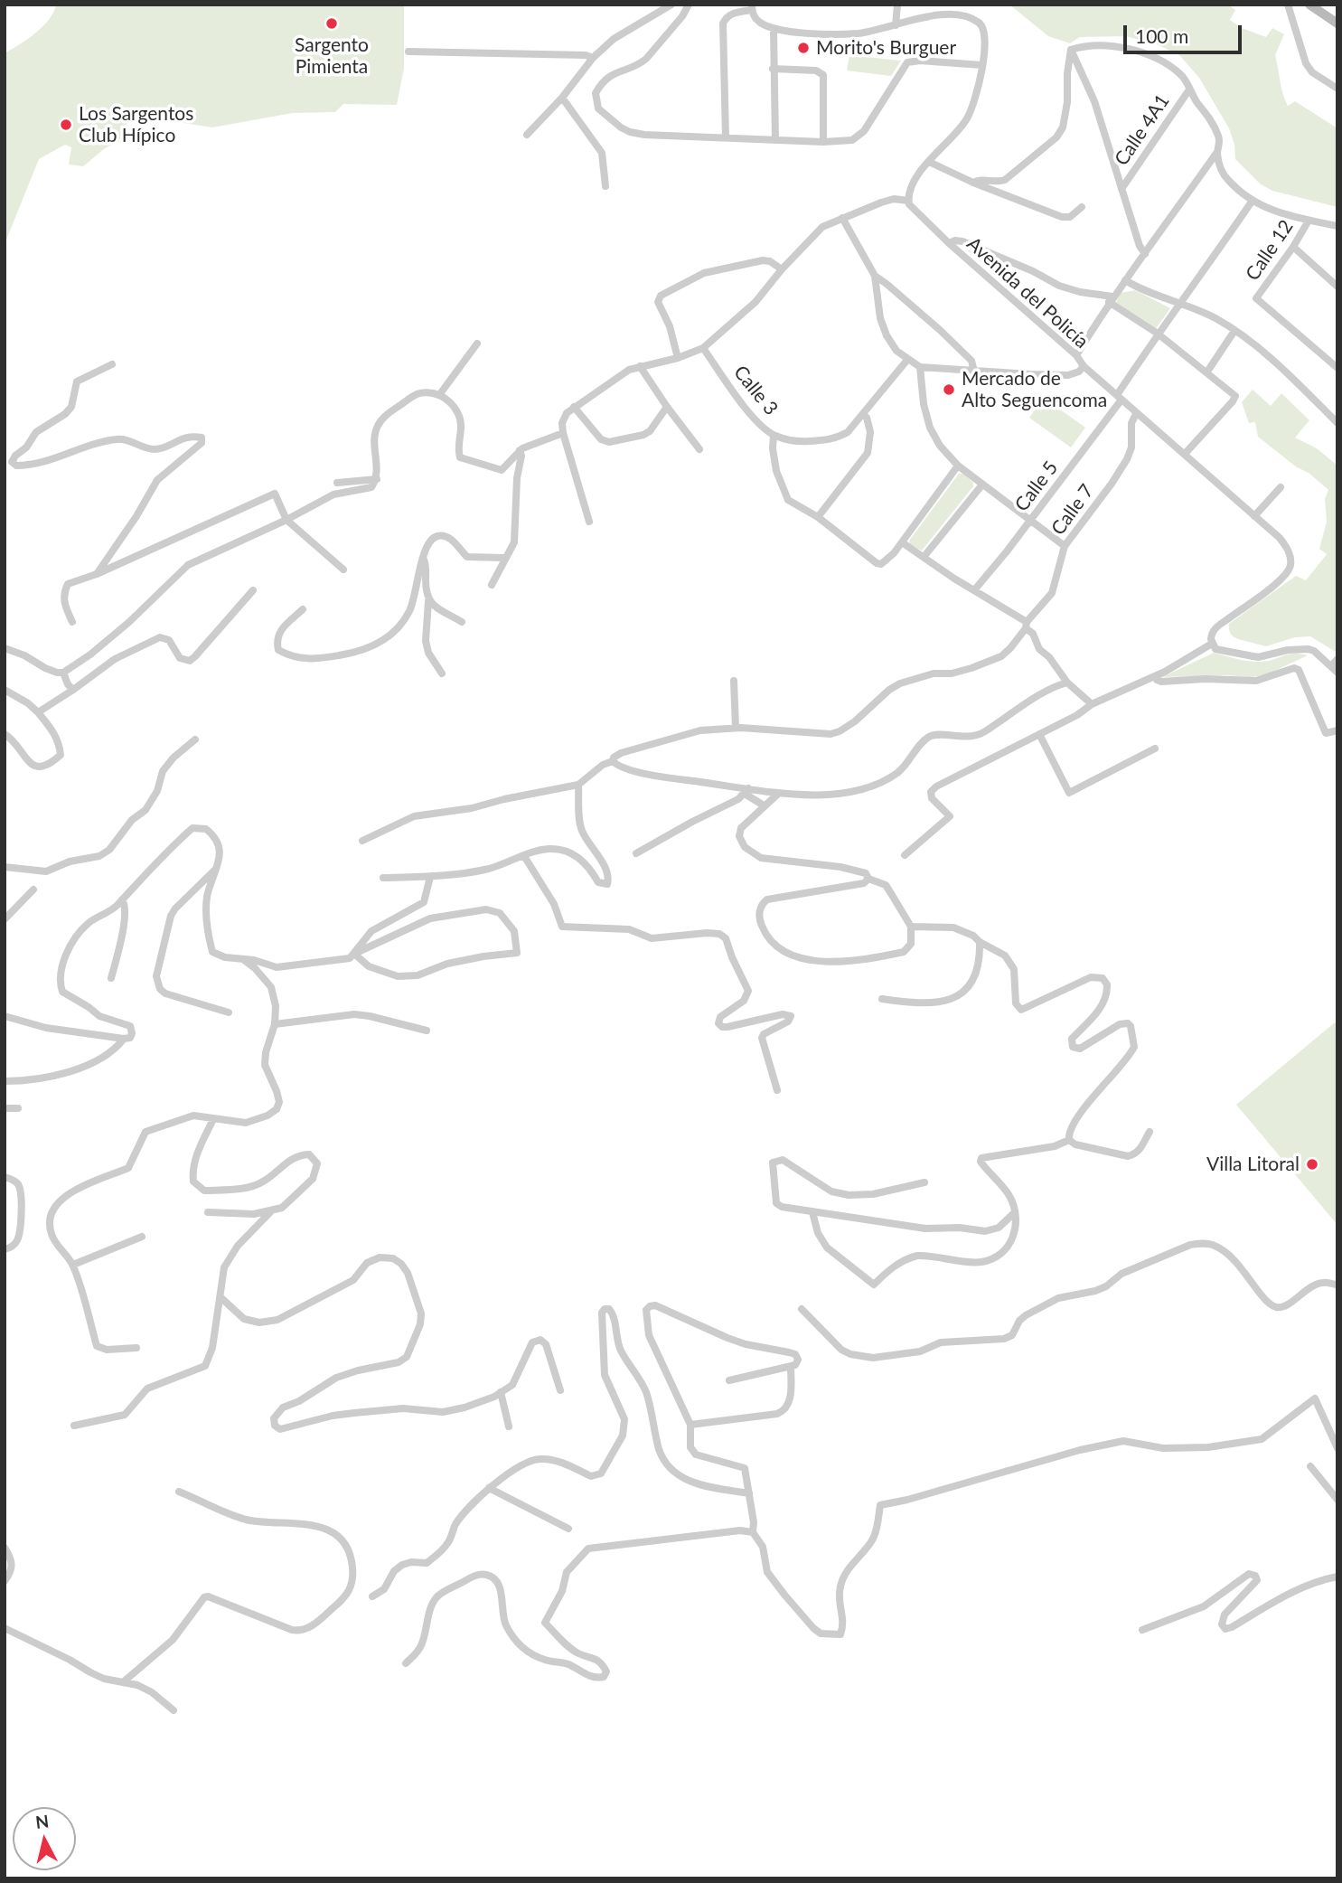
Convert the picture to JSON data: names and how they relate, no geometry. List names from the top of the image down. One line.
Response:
{"streets":{"street":["Calle 4A1","Calle 12","Avenida del Policía","Calle 3","Calle 5","Calle 7"]},"crossings":[["Avenida del Policía","Calle 5"],["Avenida del Policía","Calle 7"]],"places":["Sargento Pimienta","Morito's Burguer","Los Sargentos Club Hípico","Mercado de Alto Seguencoma","Villa Litoral"],"scale_bar":"100 m","north":"top"}
